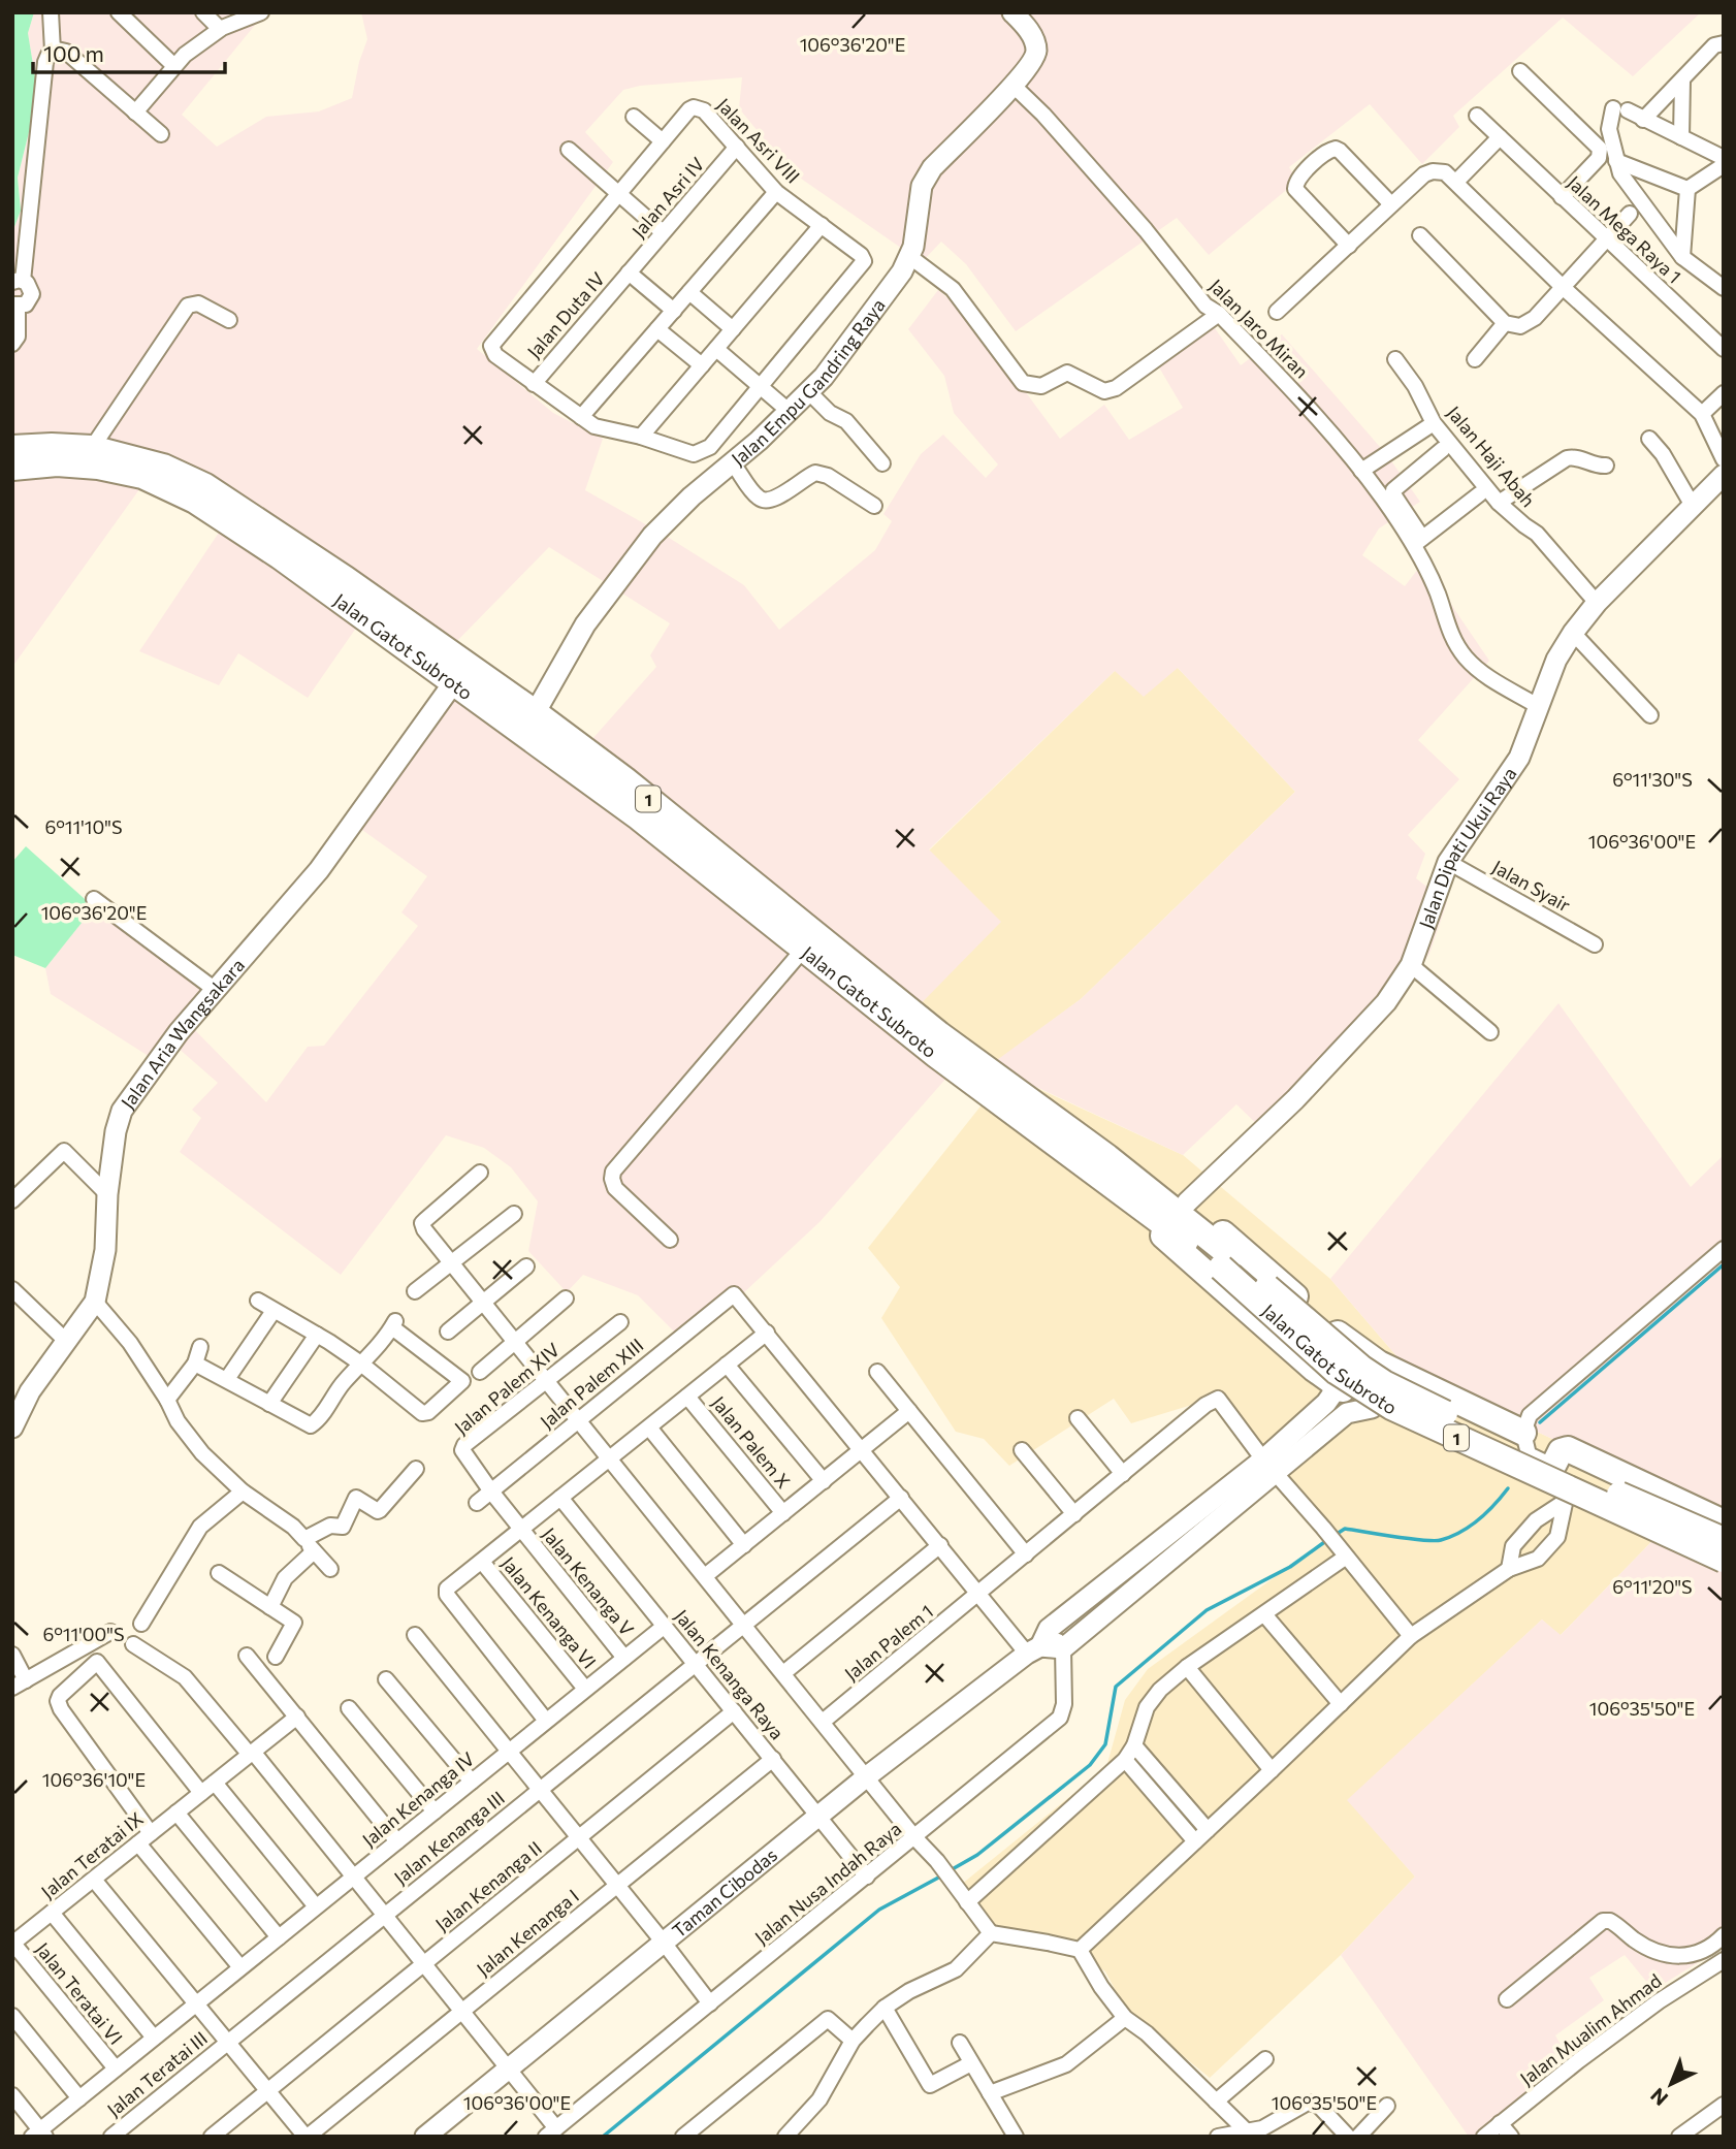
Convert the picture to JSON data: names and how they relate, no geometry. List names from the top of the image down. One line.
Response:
{"streets":{"highway":["Jalan Gatot Subroto","1"],"street":["Jalan Asri VIII","Jalan Asri IV","Jalan Mega Raya 1","Jalan Duta IV","Jalan Jaro Miran","Jalan Empu Gandring Raya","Jalan Haji Abah","Jalan Dipati Ukui Raya","Jalan Syair","Jalan Aria Wangsakara","Jalan Palem XIII","Jalan Palem XIV","Jalan Palem X","Jalan Kenanga V","Jalan Kenanga VI","Jalan Palem 1","Jalan Kenanga Raya","Jalan Kenanga IV","Jalan Kenanga III","Jalan Teratai IX","Jalan Nusa Indah Raya","Jalan Kenanga II","Taman Cibodas","Jalan Kenanga I","Jalan Teratai VI","Jalan Mualim Ahmad","Jalan Teratai III"]},"crossings":[["Jalan Asri VIII","Jalan Asri IV"],["Jalan Asri IV","Jalan Duta IV"],["Jalan Jaro Miran","Jalan Empu Gandring Raya"],["Jalan Jaro Miran","Jalan Dipati Ukui Raya"],["Jalan Empu Gandring Raya","Jalan Gatot Subroto"],["Jalan Haji Abah","Jalan Dipati Ukui Raya"],["Jalan Gatot Subroto","Jalan Aria Wangsakara"],["Jalan Dipati Ukui Raya","Jalan Syair"],["Jalan Palem XIII","Jalan Palem XIV"],["Jalan Palem XIV","Jalan Kenanga V"],["Jalan Kenanga V","Jalan Kenanga IV"],["Jalan Kenanga VI","Jalan Kenanga IV"],["Jalan Palem 1","Taman Cibodas"],["Jalan Kenanga Raya","Jalan Kenanga IV"],["Jalan Kenanga Raya","Jalan Kenanga III"],["Jalan Kenanga Raya","Jalan Nusa Indah Raya"],["Jalan Kenanga Raya","Jalan Kenanga II"],["Jalan Kenanga Raya","Taman Cibodas"],["Jalan Kenanga Raya","Jalan Kenanga I"],["Jalan Kenanga IV","Jalan Teratai VI"],["Jalan Kenanga III","Jalan Teratai III"],["Jalan Teratai IX","Jalan Teratai VI"]],"scale_bar":"100 m","north":"bottom left","coordinates":["106°36'20\"E","6°11'30\"S","6°11'10\"S","106°36'00\"E","6°11'20\"S","6°11'00\"S","106°35'50\"E","106°36'10\"E"]}
